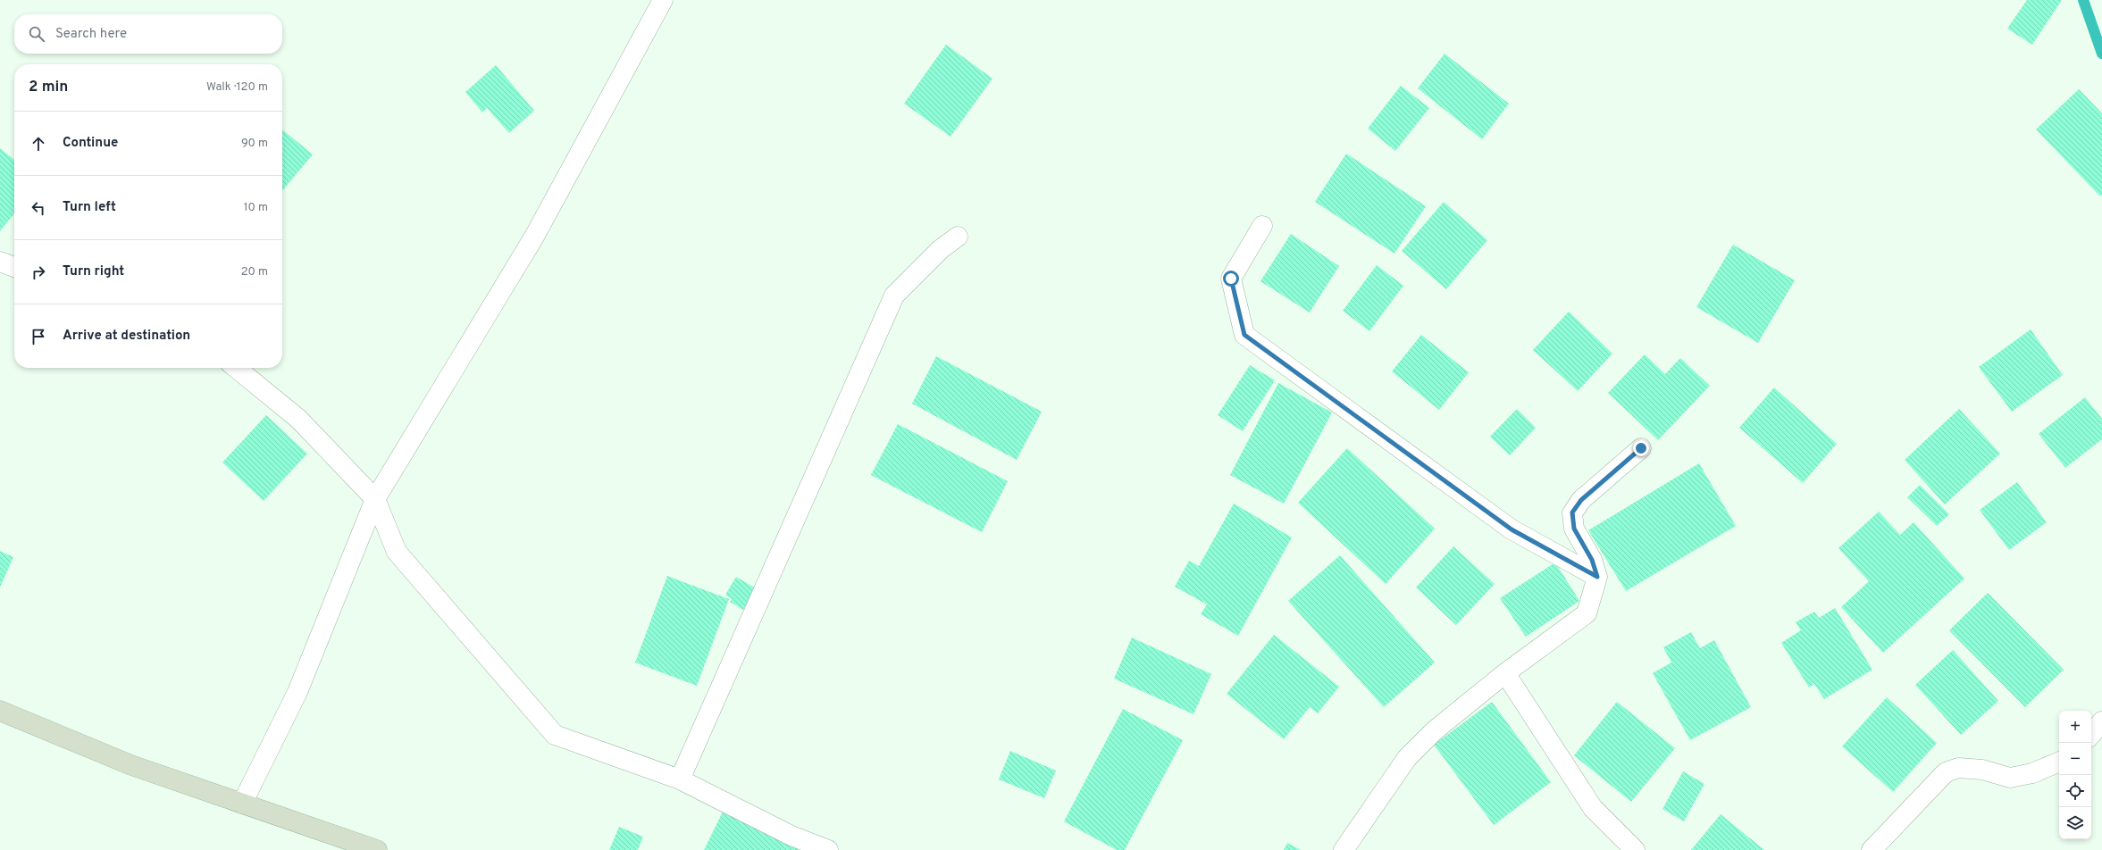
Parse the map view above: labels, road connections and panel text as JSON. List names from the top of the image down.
{
  "page": {
    "search": "Search here",
    "heading": ["2 min", "Walk · 120 m"],
    "list": [
      ["Continue", "90 m"],
      ["Turn left", "10 m"],
      ["Turn right", "20 m"],
      "Arrive at destination"
    ],
    "map_buttons": ["+", "−"]
  }
}
